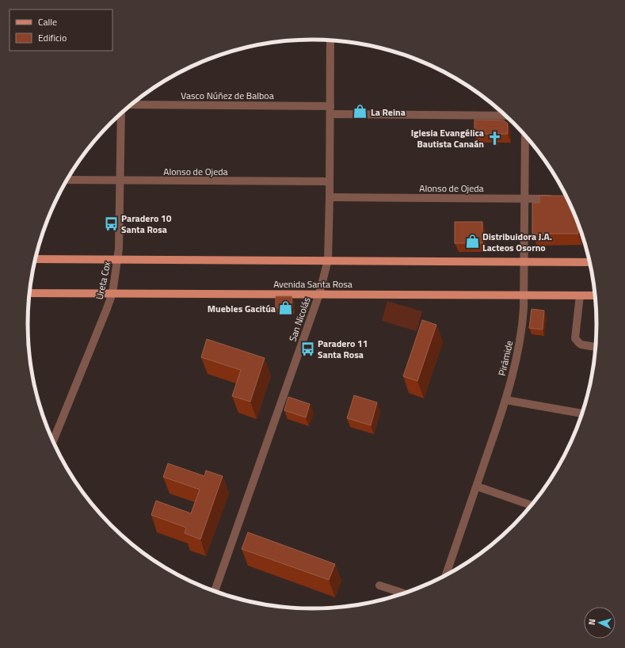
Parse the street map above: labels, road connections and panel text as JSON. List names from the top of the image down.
{
  "streets": {
    "main road": ["Avenida Santa Rosa"],
    "street": [
      "Vasco Núñez de Balboa",
      "Alonso de Ojeda",
      "Ureta Cox",
      "San Nicolás",
      "Pirámide"
    ]
  },
  "crossings": [
    ["Vasco Núñez de Balboa", "San Nicolás"],
    ["Alonso de Ojeda", "Ureta Cox"],
    ["Alonso de Ojeda", "San Nicolás"],
    ["Alonso de Ojeda", "Pirámide"],
    ["Ureta Cox", "Avenida Santa Rosa"],
    ["Avenida Santa Rosa", "San Nicolás"],
    ["Avenida Santa Rosa", "Pirámide"]
  ],
  "places": {
    "shop": ["La Reina", "Distribuidora J.A. Lacteos Osorno", "Muebles Gacitúa"],
    "church": ["Iglesia Evangélica Bautista Canaán"],
    "bus stop": ["Paradero 10 Santa Rosa", "Paradero 11 Santa Rosa"]
  },
  "legend": ["Calle", "Edificio"],
  "north": "left"
}
